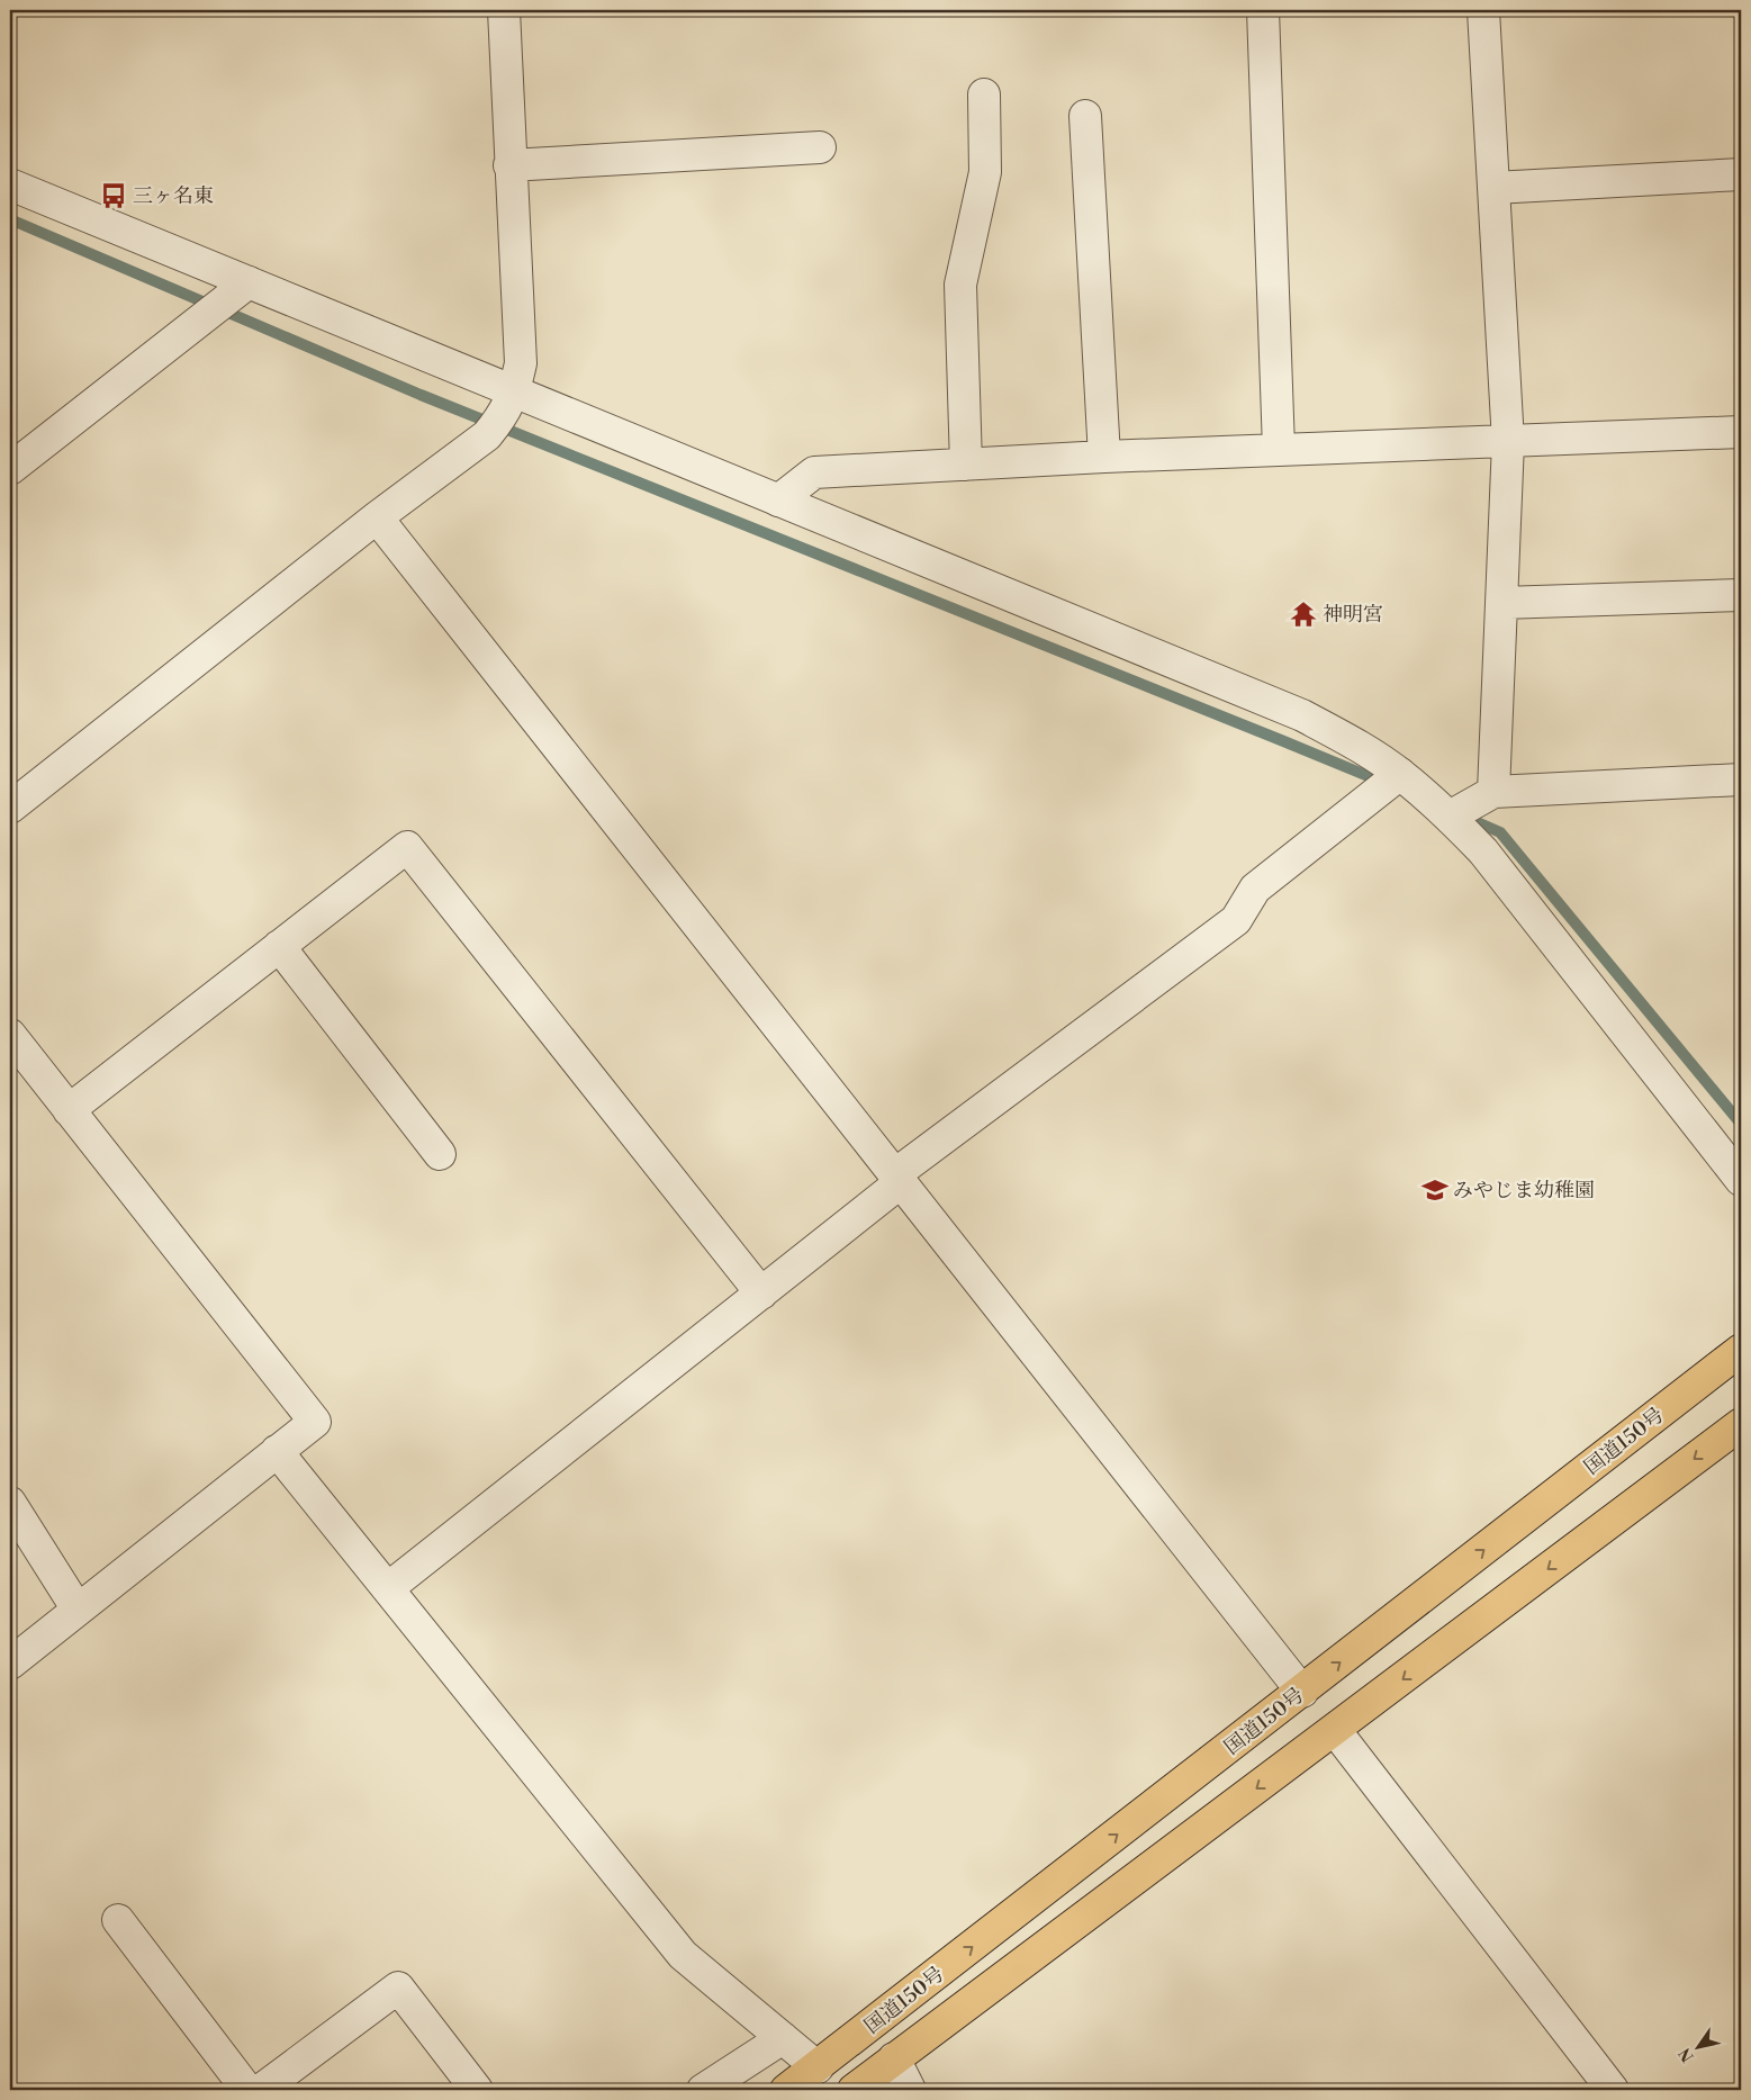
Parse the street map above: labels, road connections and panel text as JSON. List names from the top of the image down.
{
  "streets": {
    "highway": ["国道150号"]
  },
  "places": {
    "bus stop": ["三ヶ名東"],
    "temple": ["神明宮"],
    "school or university": ["みやじま幼稚園"]
  },
  "north": "bottom left"
}
